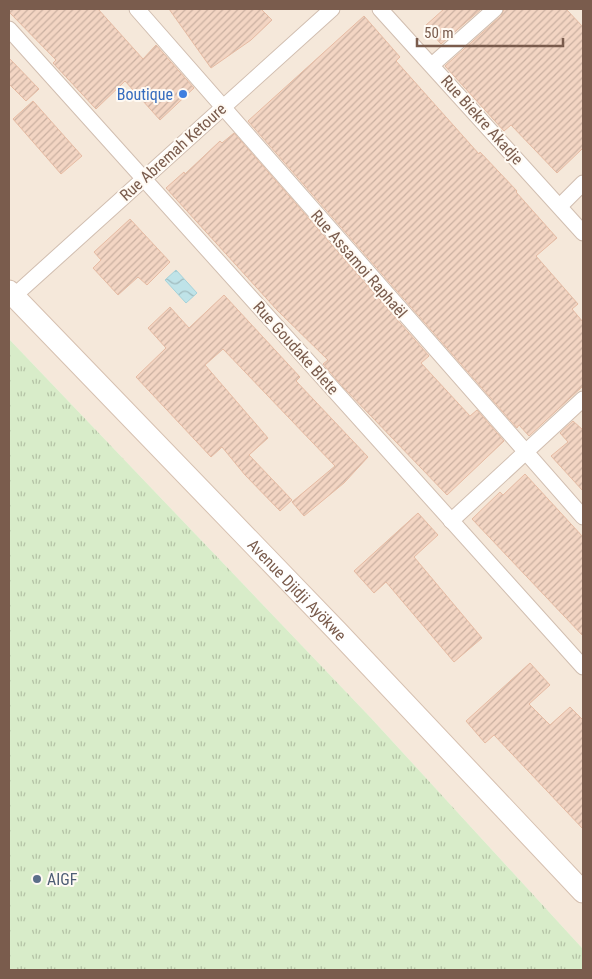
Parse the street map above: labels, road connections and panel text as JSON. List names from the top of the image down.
{
  "streets": {
    "street": [
      "Rue Biekre Akadje",
      "Rue Abremah Ketoure",
      "Rue Assamoi Raphaël",
      "Rue Goudake Blete",
      "Avenue Djidji Ayökwe"
    ]
  },
  "crossings": [
    ["Rue Abremah Ketoure", "Rue Assamoi Raphaël"],
    ["Rue Abremah Ketoure", "Rue Goudake Blete"],
    ["Rue Abremah Ketoure", "Avenue Djidji Ayökwe"]
  ],
  "places": ["Boutique", "AIGF"],
  "scale_bar": "50 m"
}
